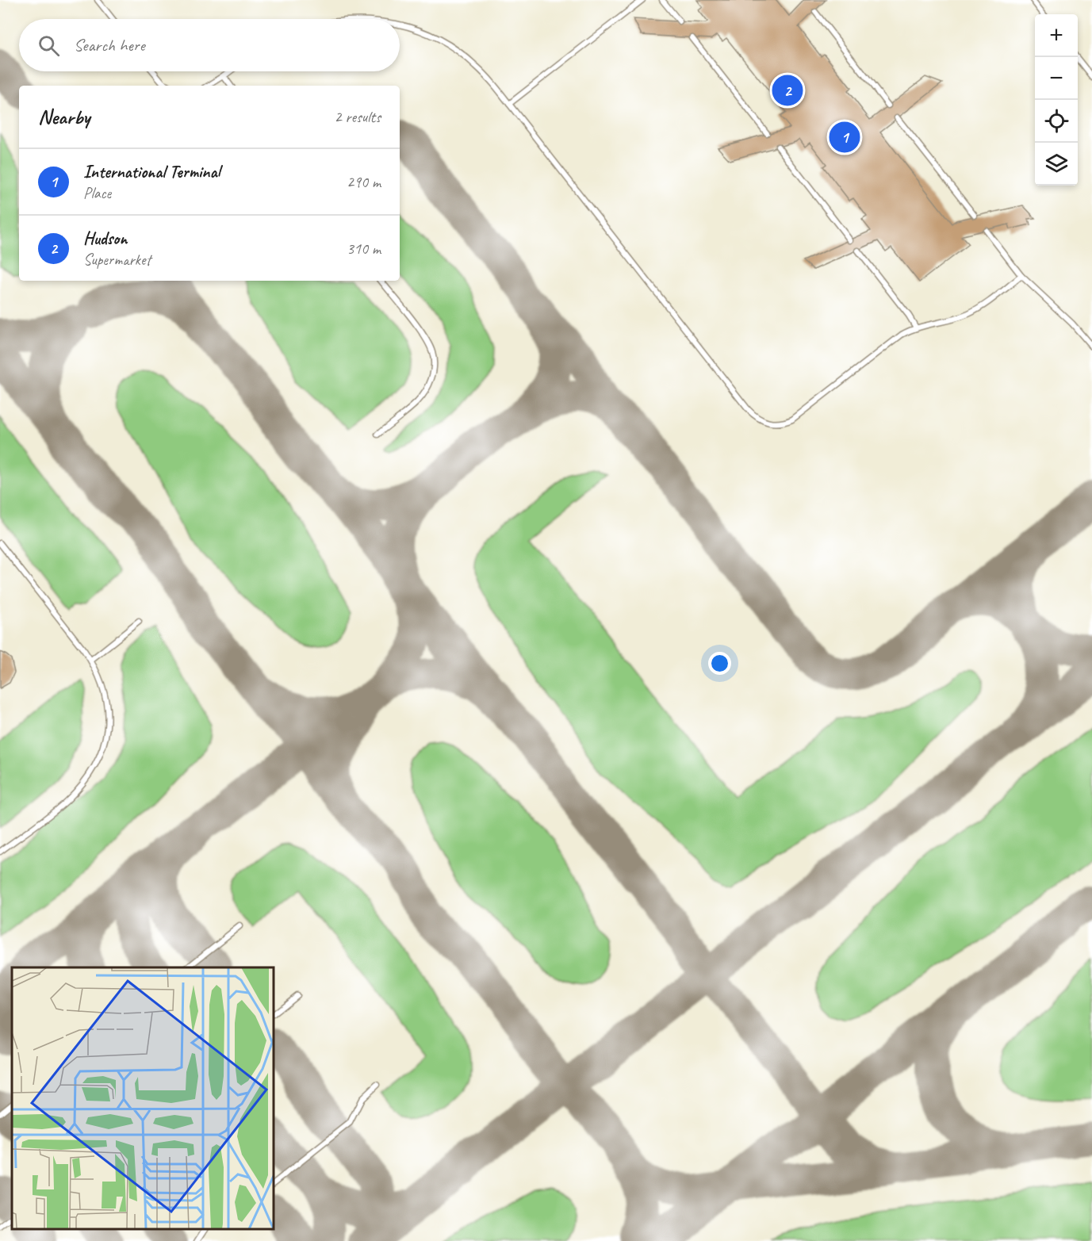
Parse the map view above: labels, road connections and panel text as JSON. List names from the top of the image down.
{
  "page": {
    "map_buttons": ["+", "−"],
    "search": "Search here",
    "pins": ["2", "1"],
    "heading": ["Nearby", "2 results"],
    "list": [
      {
        "mark": "1",
        "name": "International Terminal",
        "note": "Place",
        "value": "290 m"
      },
      {
        "mark": "2",
        "name": "Hudson",
        "note": "Supermarket",
        "value": "310 m"
      }
    ]
  }
}
